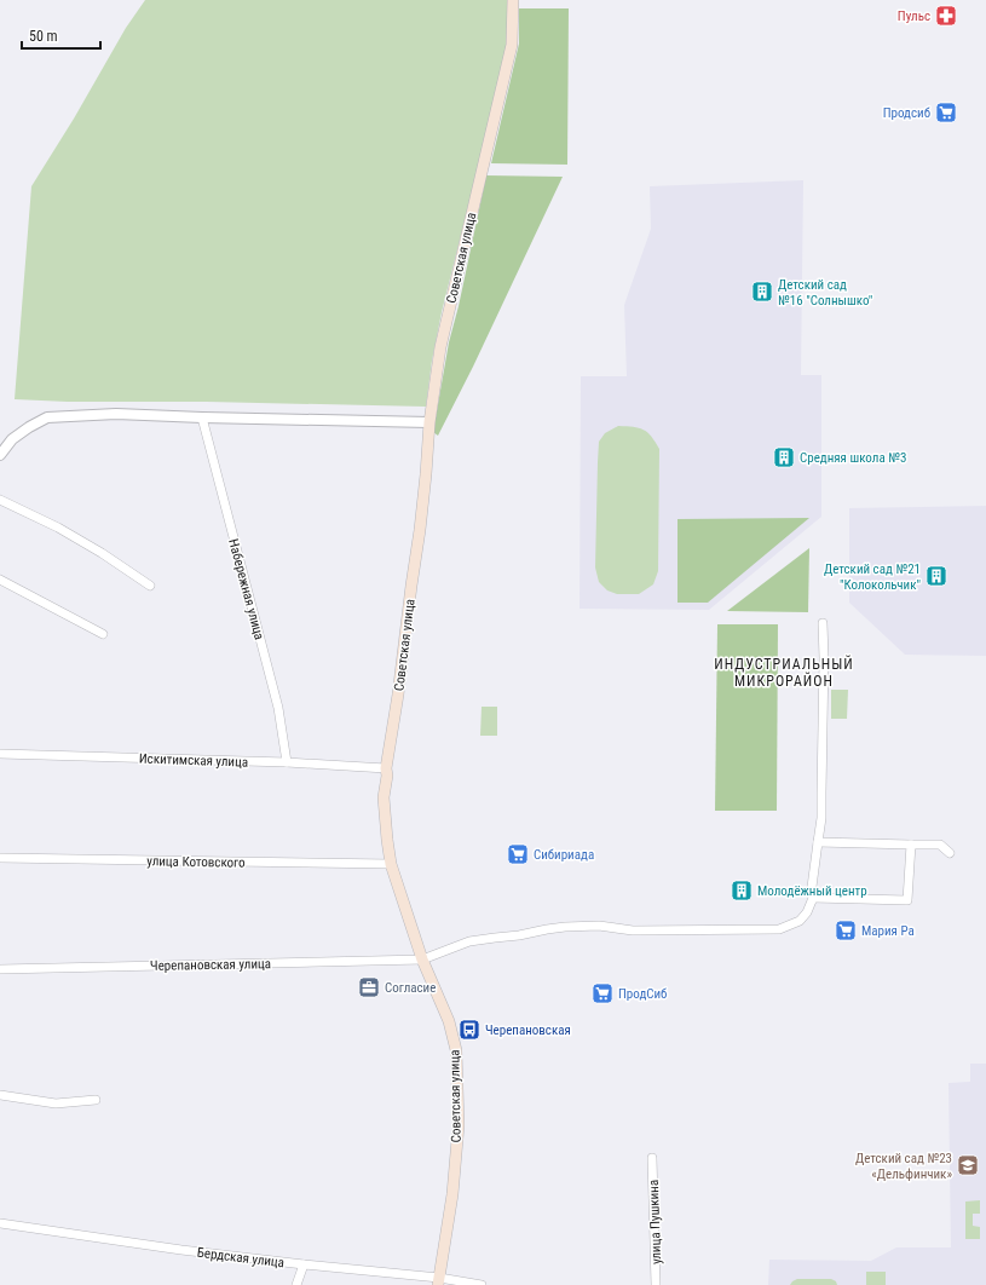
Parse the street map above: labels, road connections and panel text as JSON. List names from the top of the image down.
{
  "streets": {
    "main road": ["Советская улица"],
    "street": [
      "Набережная улица",
      "Искитимская улица",
      "улица Котовского",
      "Черепановская улица",
      "улица Пушкина",
      "Бердская улица"
    ]
  },
  "crossings": [
    ["Советская улица", "Искитимская улица"],
    ["Советская улица", "улица Котовского"],
    ["Советская улица", "Черепановская улица"],
    ["Советская улица", "Бердская улица"],
    ["Набережная улица", "Искитимская улица"]
  ],
  "districts": ["ИНДУСТРИАЛЬНЫЙ МИКРОРАЙОН"],
  "places": {
    "pharmacy": ["Пульс"],
    "supermarket": [
      "Продсиб",
      "Сибириада",
      "Мария Ра",
      "ПродСиб"
    ],
    "building": [
      "Детский сад №16 \"Солнышко\"",
      "Средняя школа №3",
      "Детский сад №21 \"Колокольчик\"",
      "Молодёжный центр"
    ],
    "office": ["Согласие"],
    "bus stop": ["Черепановская"],
    "school or university": ["Детский сад №23 «Дельфинчик»"]
  },
  "scale_bar": "50 m"
}
